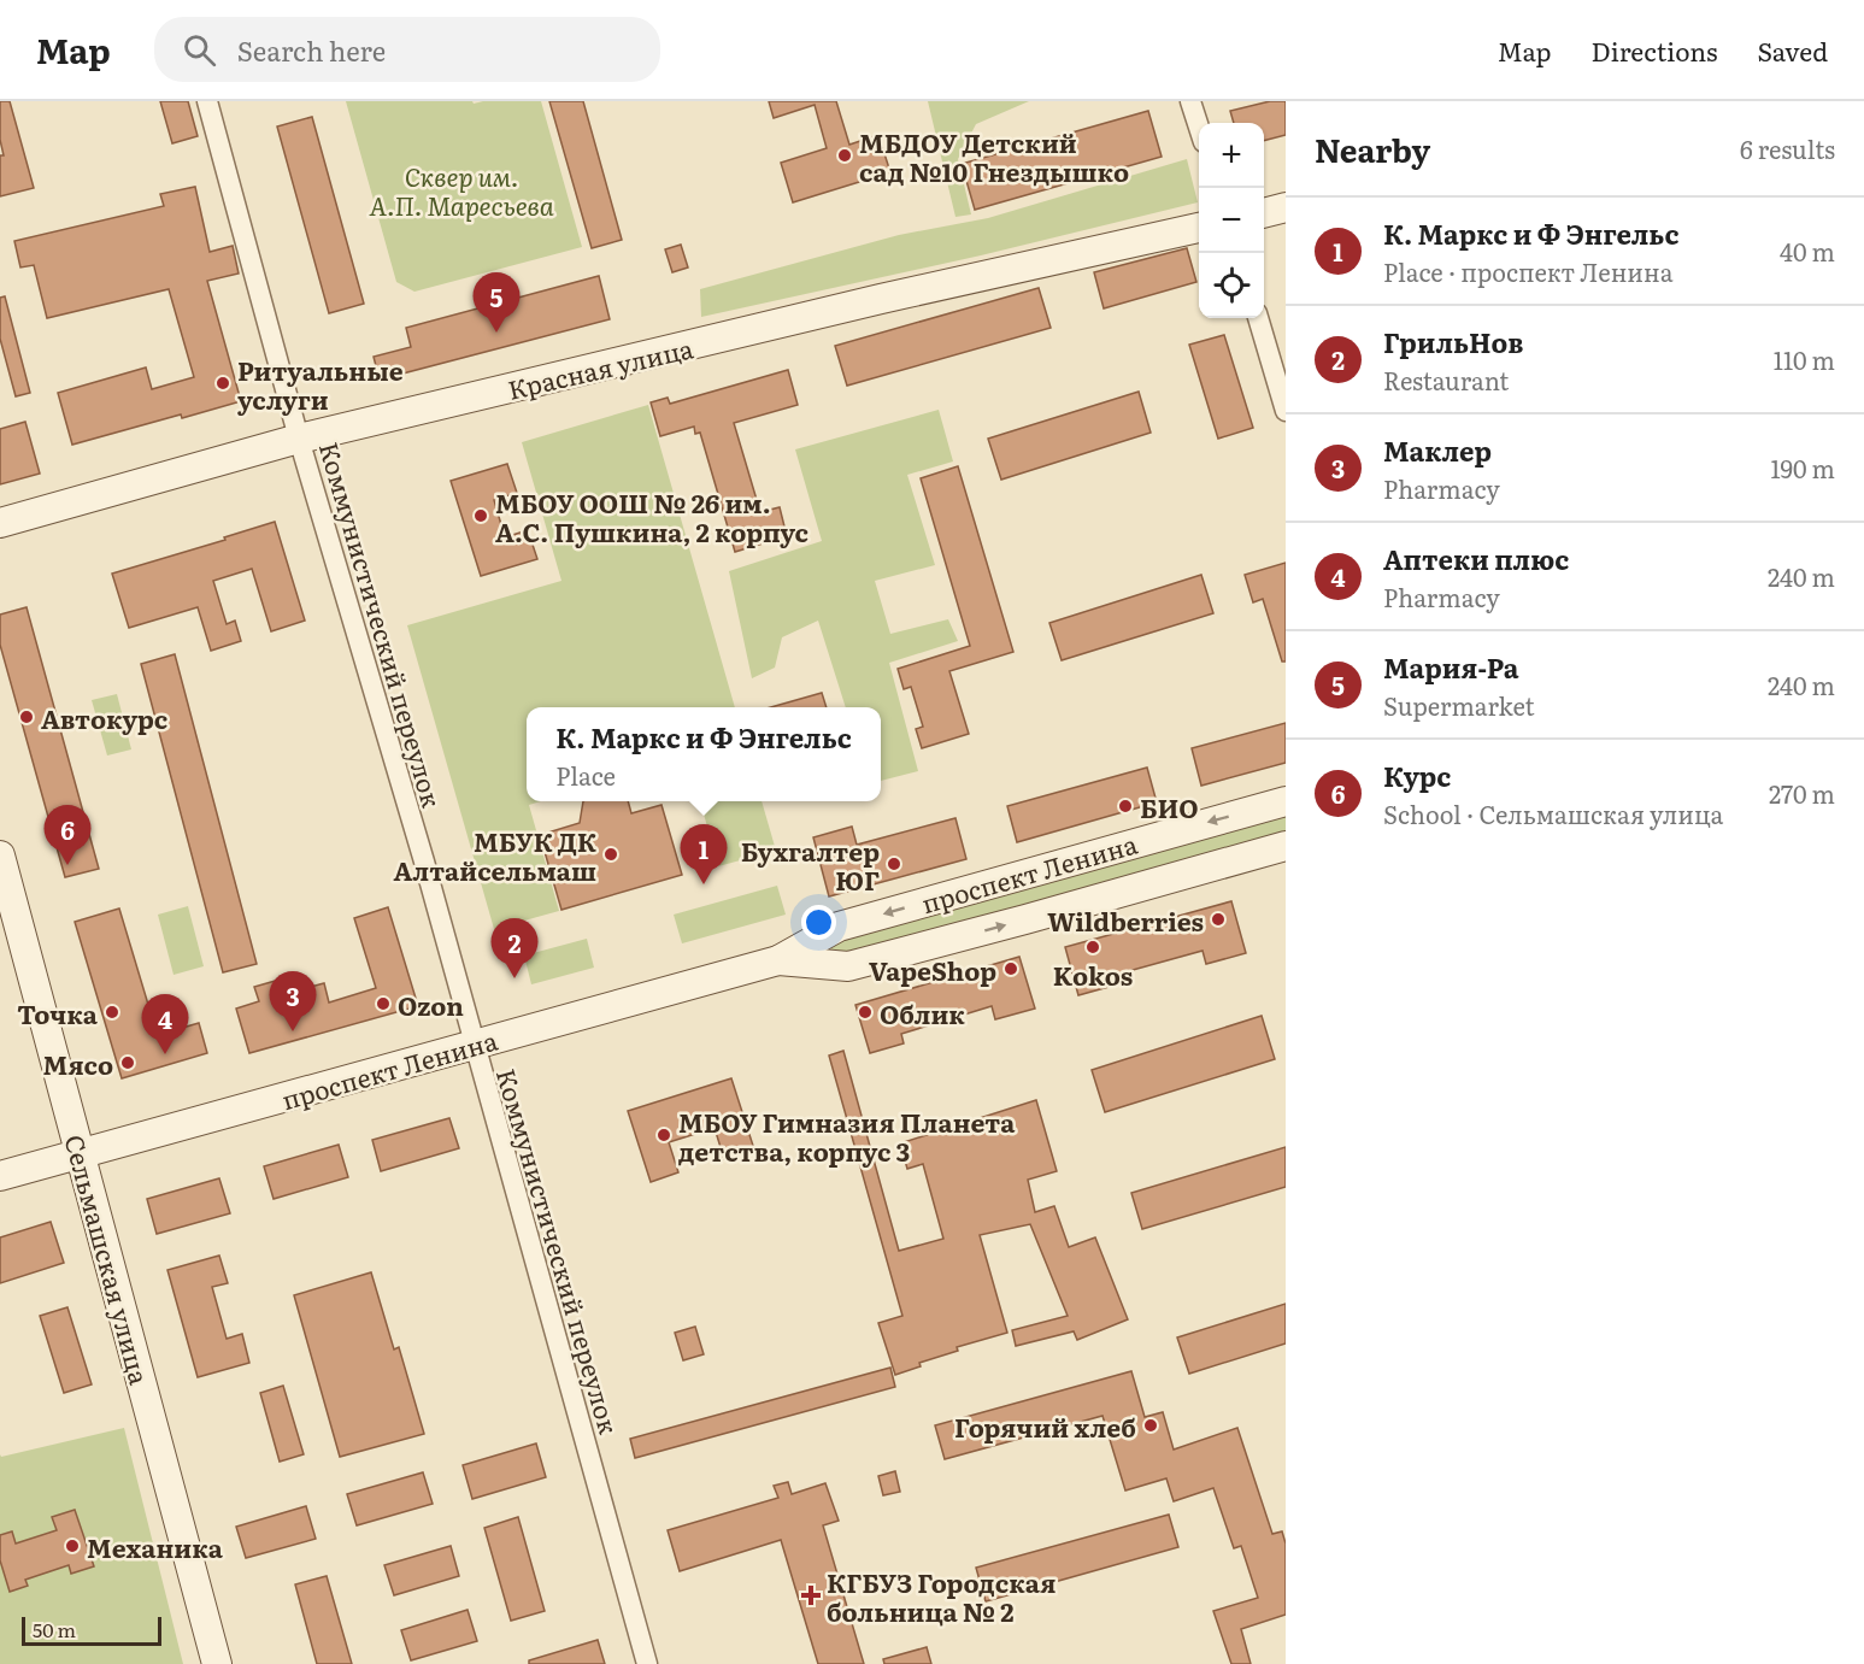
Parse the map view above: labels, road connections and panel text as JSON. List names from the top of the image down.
{
  "streets": {
    "main road": ["Красная улица", "проспект Ленина", "Сельмашская улица"],
    "street": ["Коммунистический переулок"]
  },
  "crossings": [
    ["Красная улица", "Коммунистический переулок"],
    ["Коммунистический переулок", "проспект Ленина"],
    ["проспект Ленина", "Сельмашская улица"]
  ],
  "parks": ["Сквер им. А.П. Маресьева"],
  "places": {
    "other": [
      "МБДОУ Детский сад №10 Гнездышко",
      "Ритуальные услуги",
      "МБОУ ООШ № 26 им. А.С. Пушкина, 2 корпус",
      "Автокурс",
      "БИО",
      "МБУК ДК Алтайсельмаш",
      "Бухгалтер ЮГ",
      "Wildberries",
      "Kokos",
      "VapeShop",
      "Ozon",
      "Точка",
      "Облик",
      "Мясо",
      "МБОУ Гимназия Планета детства, корпус 3",
      "Горячий хлеб",
      "Механика"
    ],
    "health": ["КГБУЗ Городская больница № 2"]
  },
  "scale_bar": "50 m",
  "page": {
    "header": "Map",
    "search": "Search here",
    "nav": ["Map", "Directions", "Saved"],
    "heading": ["Nearby", "6 results"],
    "map_buttons": ["+", "−"],
    "list": [
      {
        "mark": "1",
        "name": "К. Маркс и Ф Энгельс",
        "note": "Place · проспект Ленина",
        "value": "40 m"
      },
      {
        "mark": "2",
        "name": "ГрильНов",
        "note": "Restaurant",
        "value": "110 m"
      },
      {
        "mark": "3",
        "name": "Маклер",
        "note": "Pharmacy",
        "value": "190 m"
      },
      {
        "mark": "4",
        "name": "Аптеки плюс",
        "note": "Pharmacy",
        "value": "240 m"
      },
      {
        "mark": "5",
        "name": "Мария-Ра",
        "note": "Supermarket",
        "value": "240 m"
      },
      {
        "mark": "6",
        "name": "Курс",
        "note": "School · Сельмашская улица",
        "value": "270 m"
      }
    ],
    "pins": [
      "5",
      "6",
      "1",
      "2",
      "3",
      "4"
    ],
    "popup": ["К. Маркс и Ф Энгельс", "Place"],
    "scale": "50 m"
  }
}
